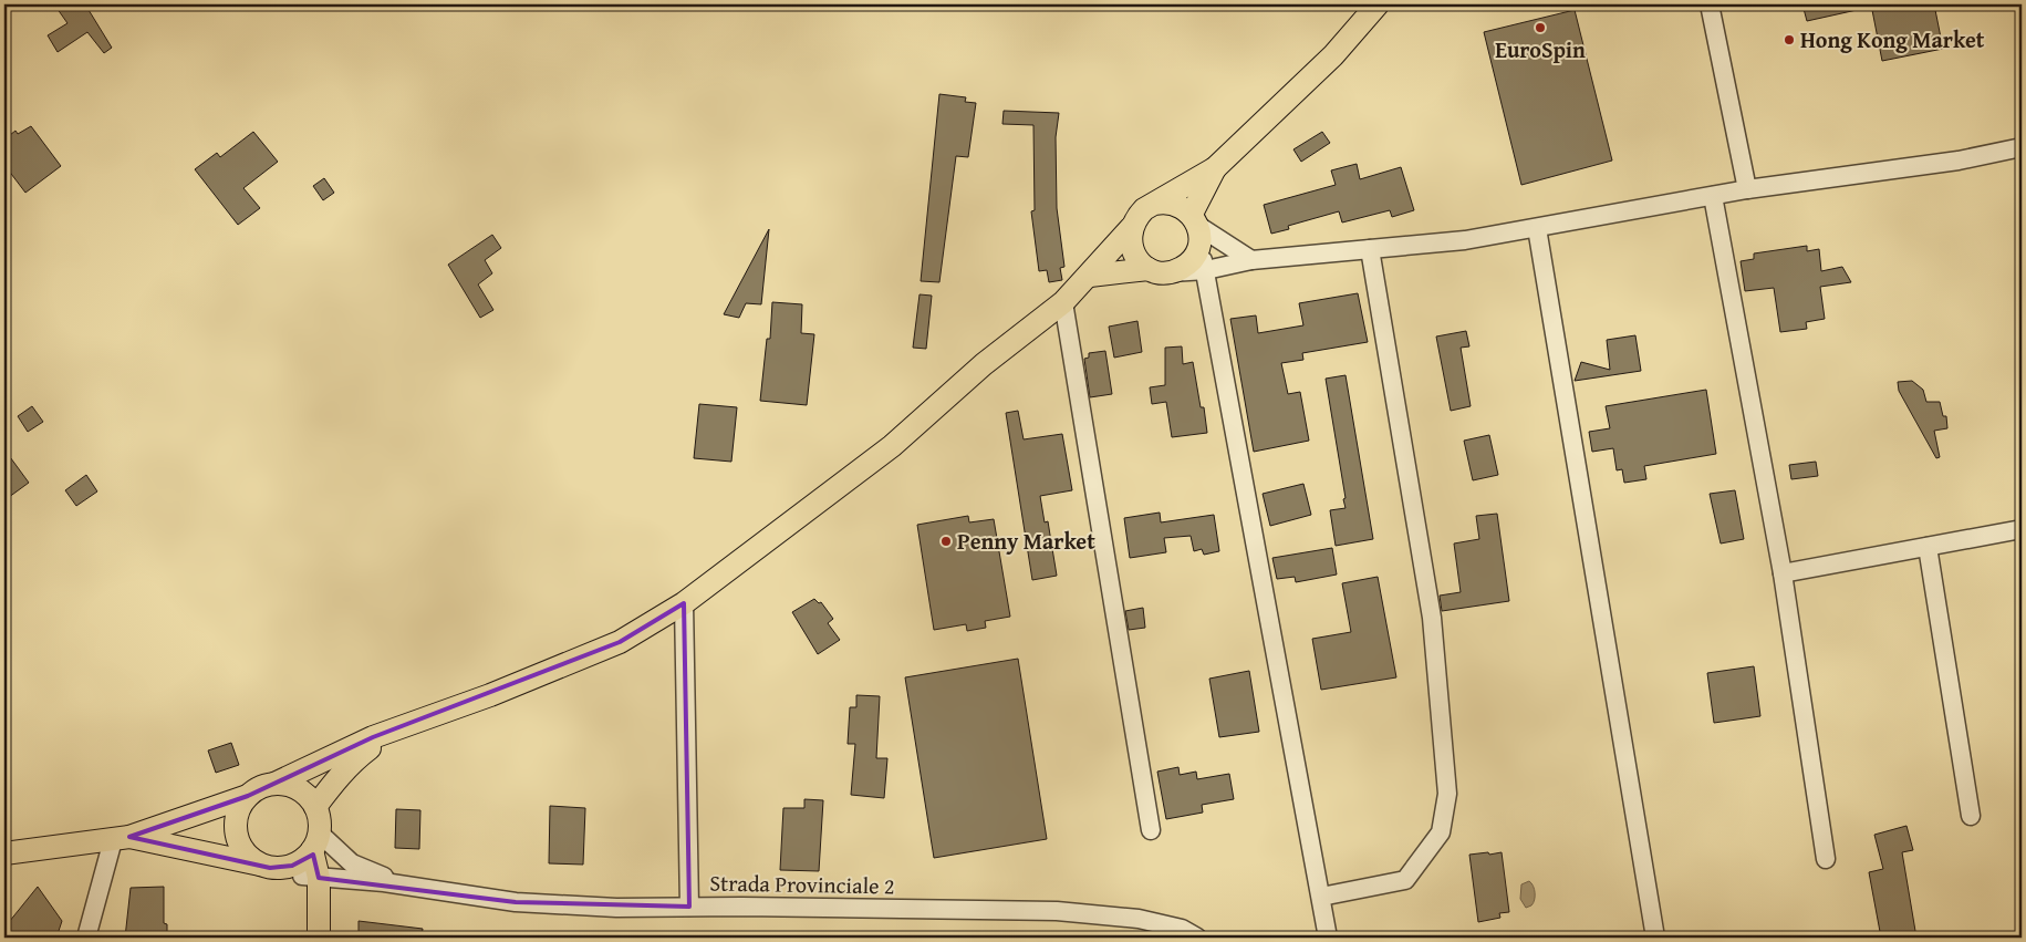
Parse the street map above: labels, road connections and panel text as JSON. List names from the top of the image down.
{
  "streets": {
    "street": ["Strada Provinciale 2"]
  },
  "places": ["EuroSpin", "Hong Kong Market", "Penny Market"]
}
